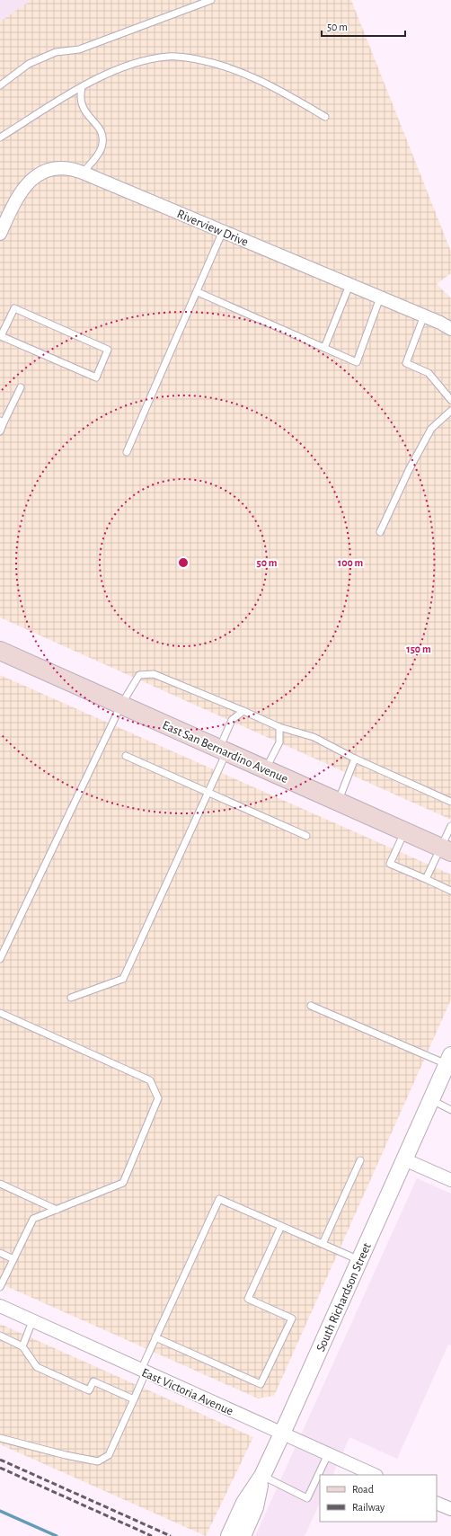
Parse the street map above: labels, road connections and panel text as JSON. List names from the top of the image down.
{
  "streets": {
    "main road": ["East San Bernardino Avenue"],
    "street": ["Riverview Drive", "South Richardson Street", "East Victoria Avenue"]
  },
  "crossings": [
    ["South Richardson Street", "East Victoria Avenue"]
  ],
  "legend": ["Road", "Railway"],
  "scale_bar": "50 m",
  "rings": ["50 m", "100 m", "150 m"]
}
